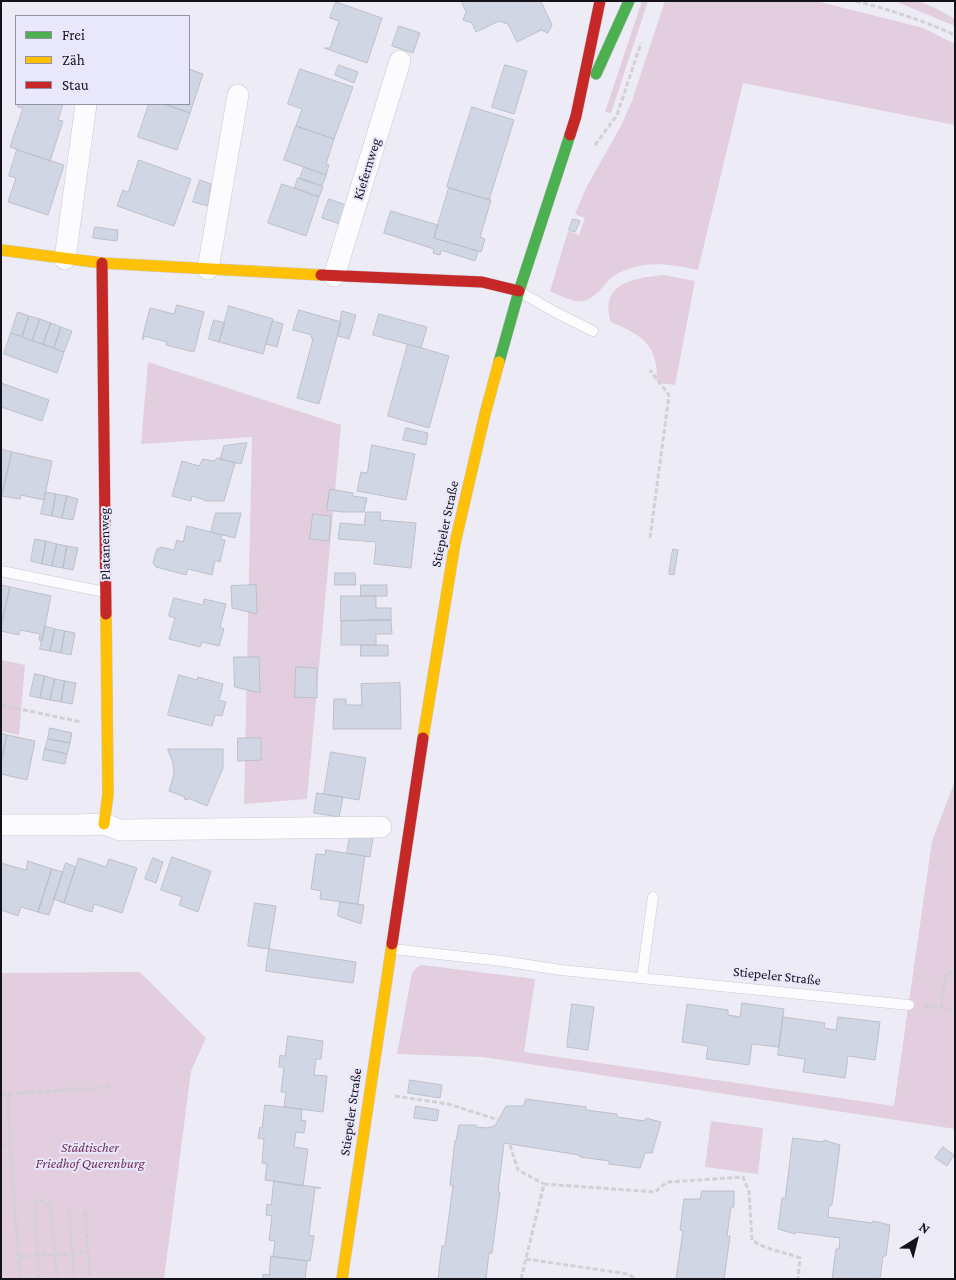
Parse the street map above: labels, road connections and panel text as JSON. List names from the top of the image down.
{
  "streets": {
    "street": ["Kiefernweg", "Stiepeler Straße", "Platanenweg"]
  },
  "parks": ["Städtischer Friedhof Querenburg"],
  "legend": ["Frei", "Zäh", "Stau"],
  "north": "top right"
}
